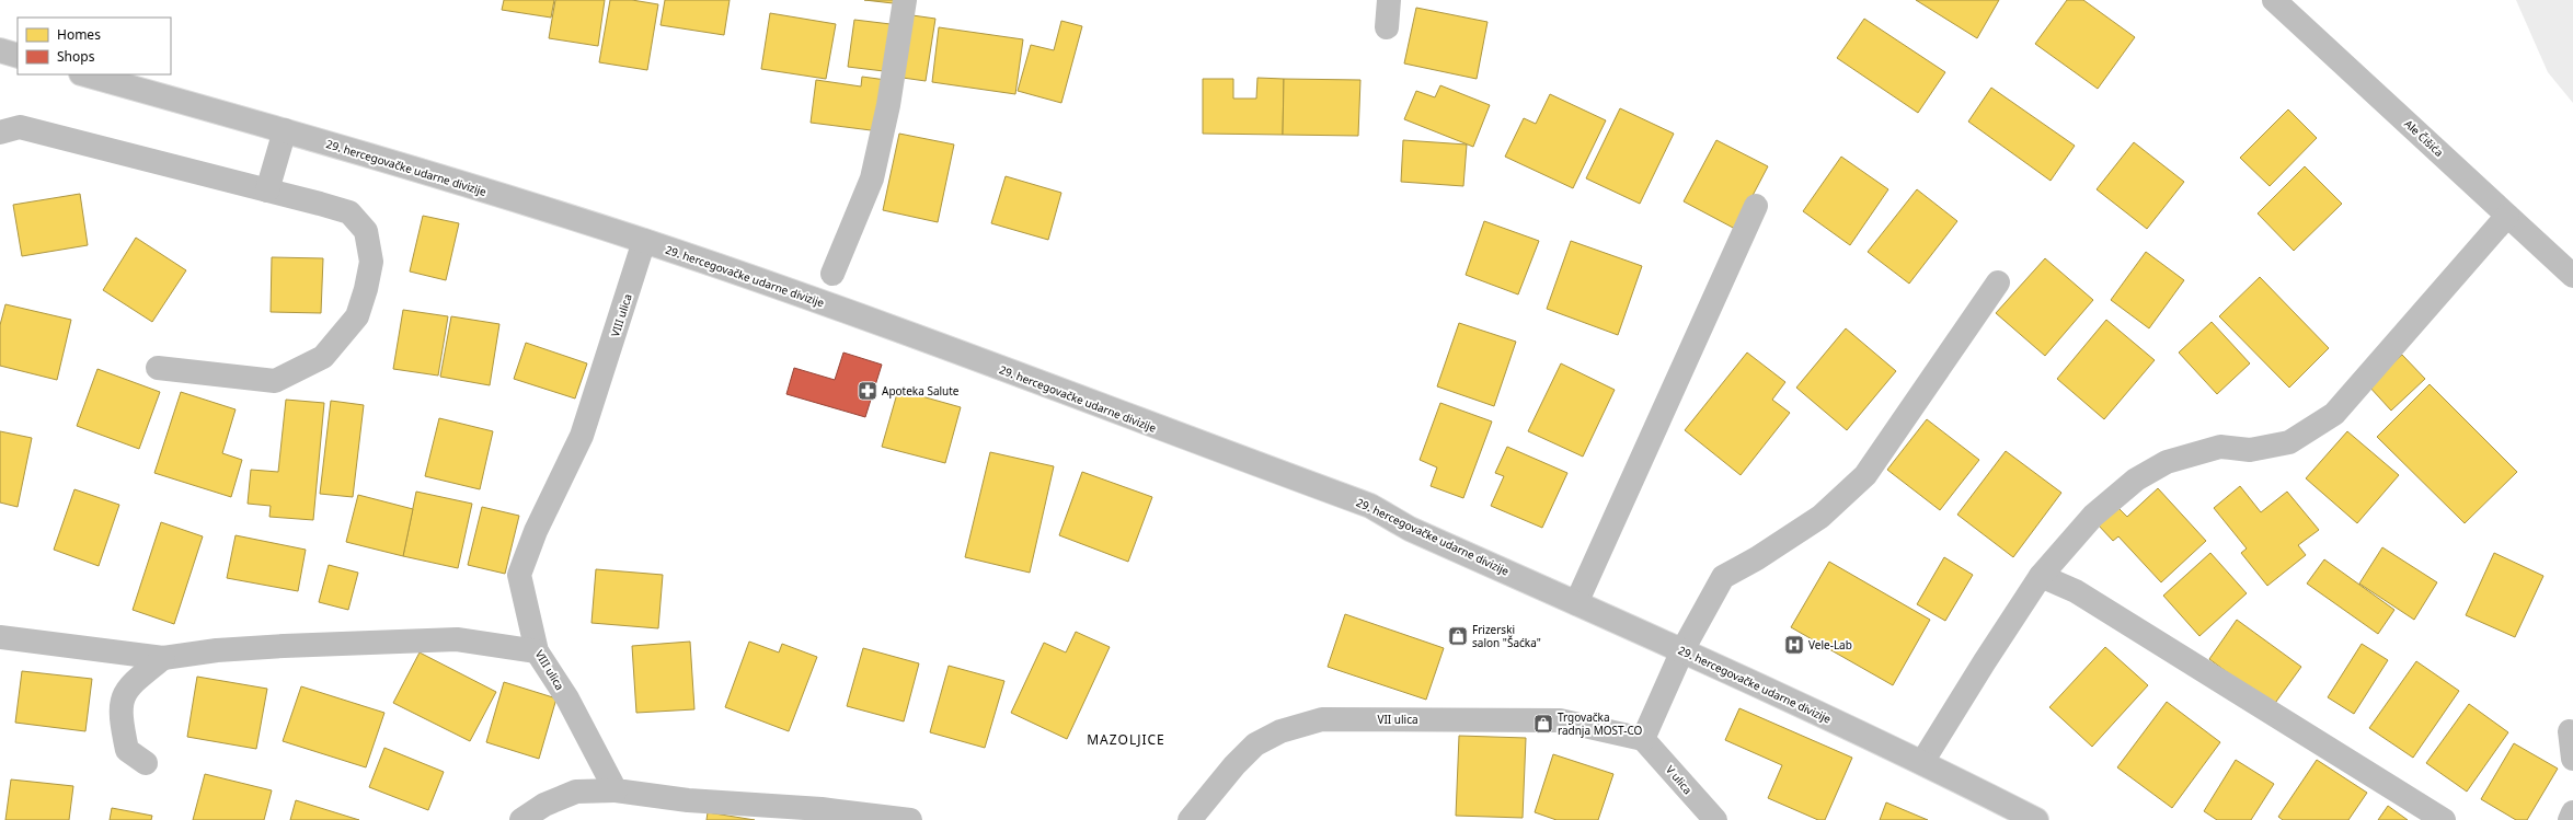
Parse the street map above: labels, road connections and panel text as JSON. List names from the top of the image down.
{
  "streets": {
    "street": [
      "Ale Čišića",
      "29. hercegovačke udarne divizije",
      "VIII ulica",
      "VII ulica",
      "V ulica"
    ]
  },
  "crossings": [
    ["29. hercegovačke udarne divizije", "VIII ulica"],
    ["VII ulica", "V ulica"]
  ],
  "districts": ["MAZOLJICE"],
  "places": {
    "pharmacy": ["Apoteka Salute"],
    "shop": ["Frizerski salon \"Šaćka\"", "Trgovačka radnja MOST-CO"],
    "hospital": ["Vele-Lab"]
  },
  "legend": ["Homes", "Shops"]
}
